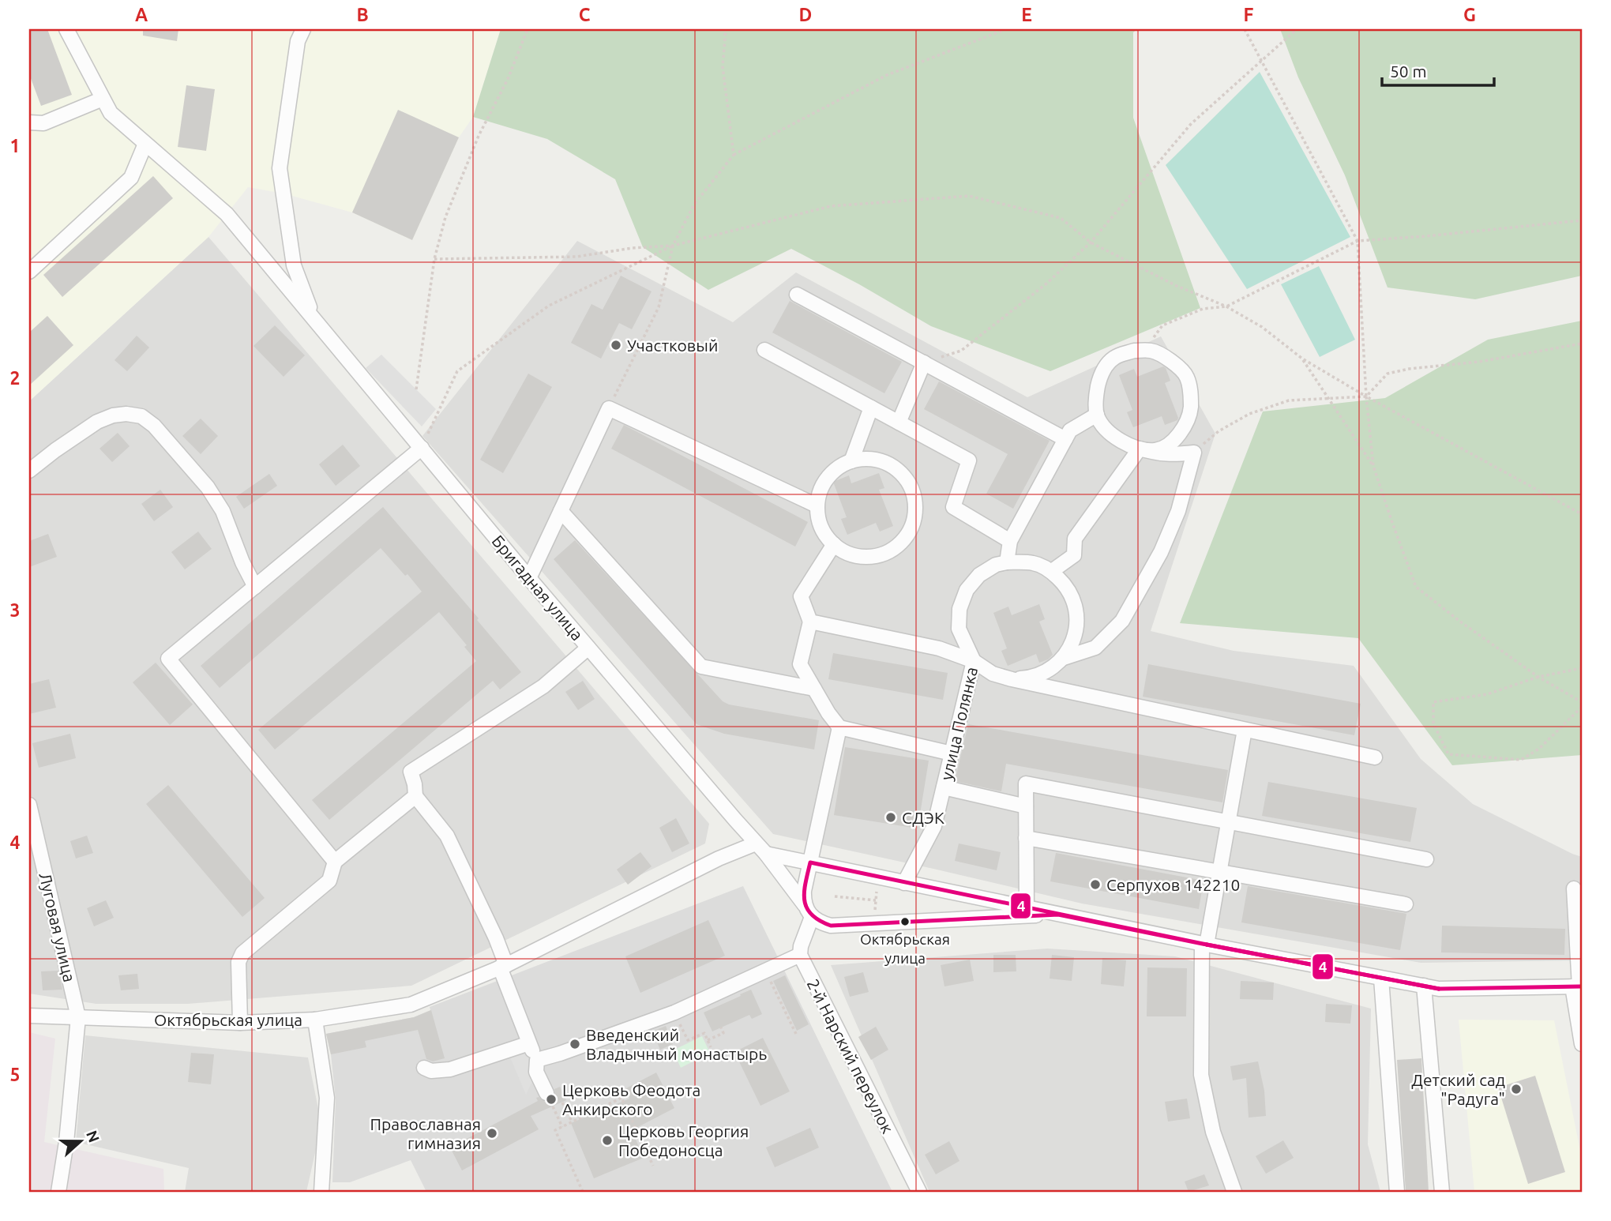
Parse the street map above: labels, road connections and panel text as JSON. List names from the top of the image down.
{
  "streets": {
    "street": [
      "Бригадная улица",
      "улица Полянка",
      "Луговая улица",
      "Октябрьская улица",
      "2-й Нарский переулок"
    ]
  },
  "crossings": [
    ["Бригадная улица", "Октябрьская улица"],
    ["Луговая улица", "Октябрьская улица"]
  ],
  "places": [
    "Участковый",
    "СДЭК",
    "Серпухов 142210",
    "Октябрьская улица",
    "Введенский Владычный монастырь",
    "Детский сад \"Радуга\"",
    "Церковь Феодота Анкирского",
    "Православная гимназия",
    "Церковь Георгия Победоносца"
  ],
  "lines": ["transit line 4"],
  "scale_bar": "50 m",
  "north": "right",
  "grid": {
    "columns": [
      "A",
      "B",
      "C",
      "D",
      "E",
      "F",
      "G"
    ],
    "rows": [
      "1",
      "2",
      "3",
      "4",
      "5"
    ]
  }
}
